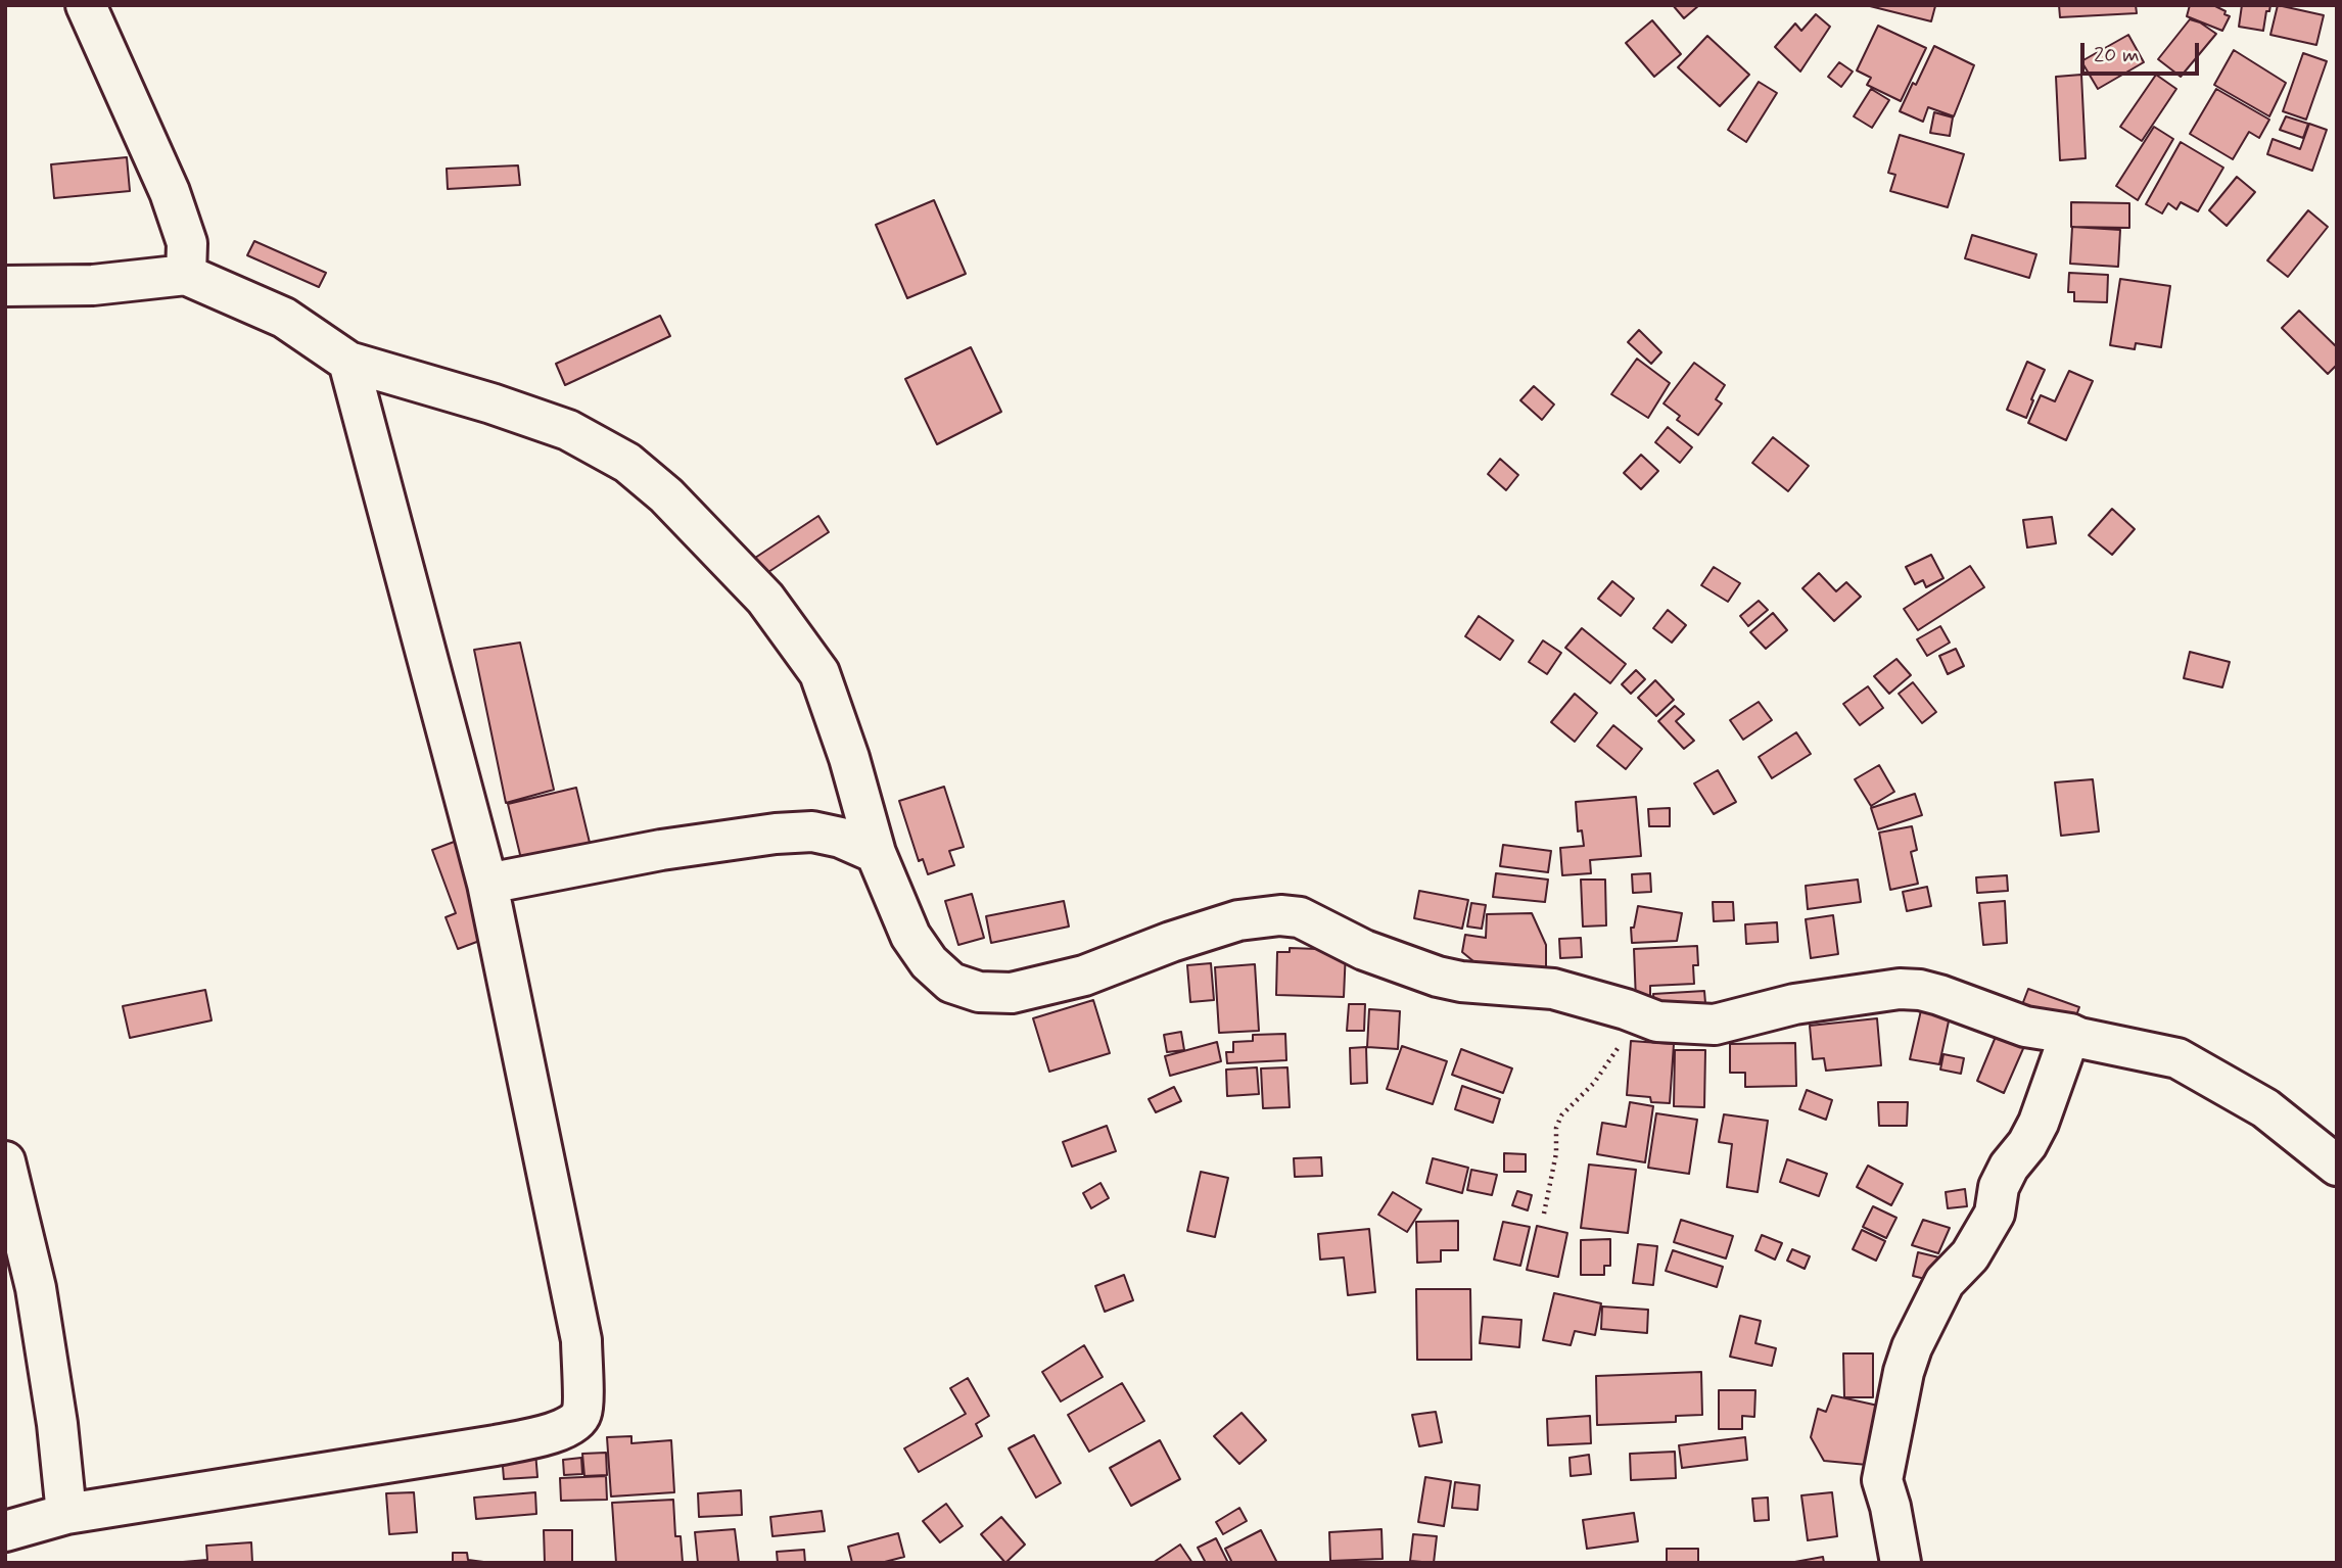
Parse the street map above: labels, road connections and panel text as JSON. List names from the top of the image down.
{
  "scale_bar": "20 m"
}
